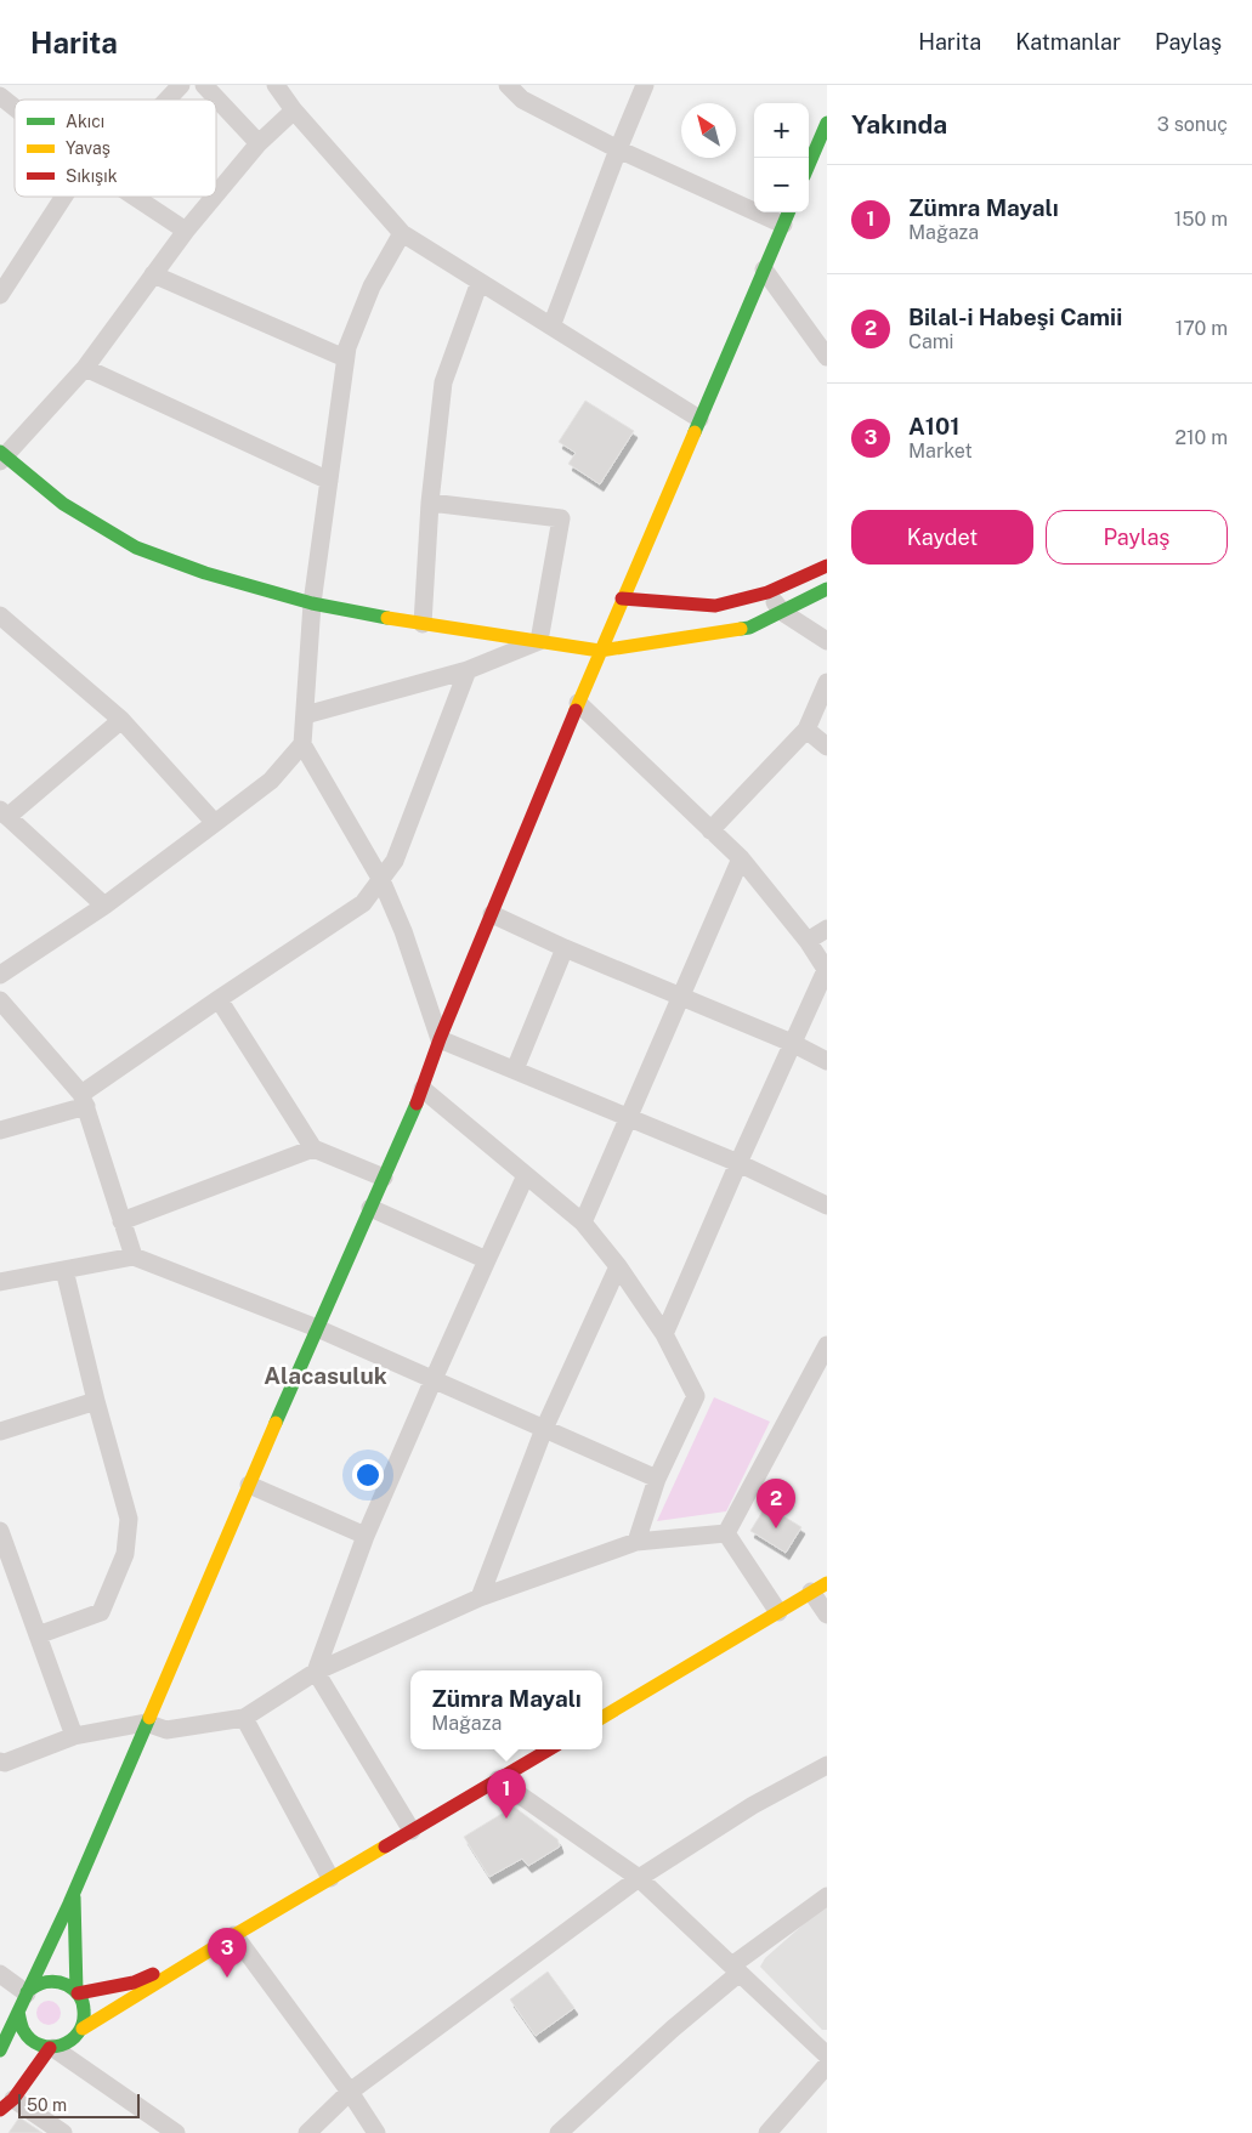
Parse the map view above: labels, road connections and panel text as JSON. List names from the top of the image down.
{
  "districts": ["Alacasuluk"],
  "legend": ["Akıcı", "Yavaş", "Sıkışık"],
  "scale_bar": "50 m",
  "north": "top left",
  "page": {
    "header": "Harita",
    "nav": ["Harita", "Katmanlar", "Paylaş"],
    "heading": ["Yakında", "3 sonuç"],
    "map_buttons": ["+", "−"],
    "list": [
      {
        "mark": "1",
        "name": "Zümra Mayalı",
        "note": "Mağaza",
        "value": "150 m"
      },
      {
        "mark": "2",
        "name": "Bilal-i Habeşi Camii",
        "note": "Cami",
        "value": "170 m"
      },
      {
        "mark": "3",
        "name": "A101",
        "note": "Market",
        "value": "210 m"
      }
    ],
    "buttons": ["Kaydet", "Paylaş"],
    "pins": ["2", "1", "3"],
    "popup": ["Zümra Mayalı", "Mağaza"],
    "scale": "50 m"
  }
}
